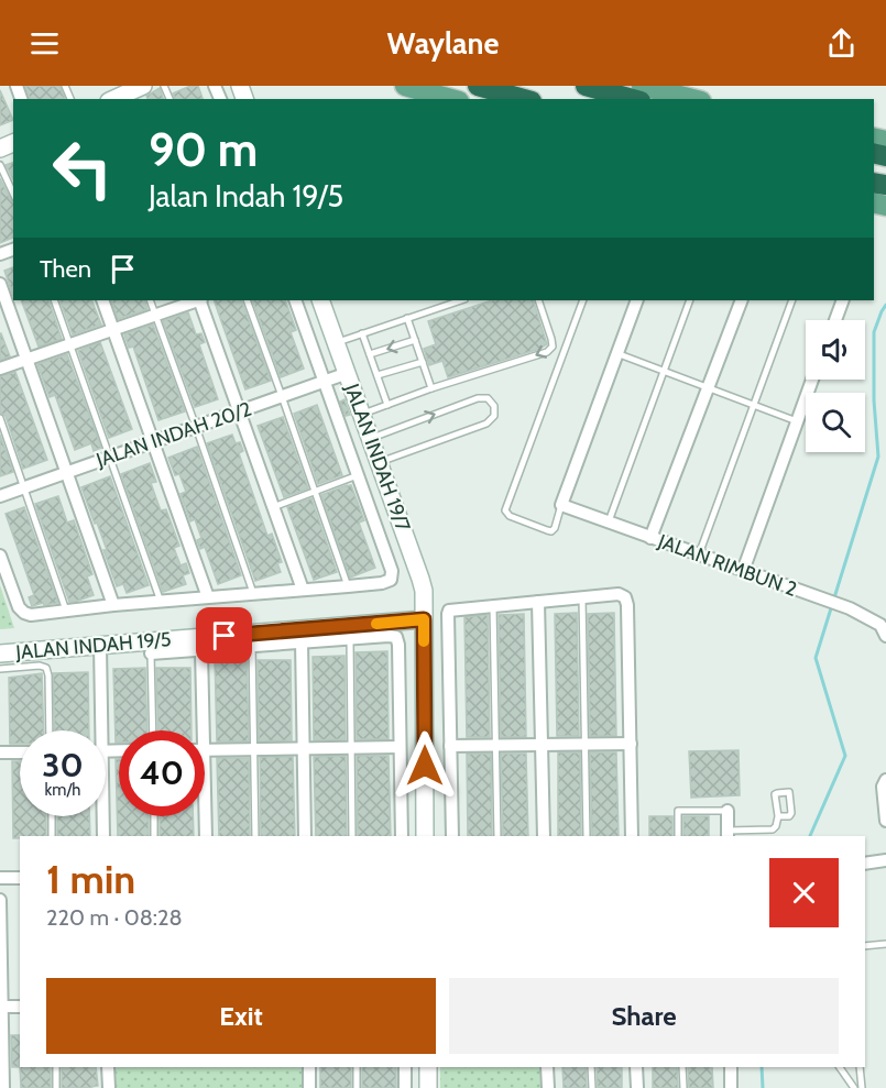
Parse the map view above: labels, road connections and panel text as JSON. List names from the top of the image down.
{
  "streets": {
    "street": [
      "JALAN INDAH 20/2",
      "JALAN INDAH 19/7",
      "JALAN RIMBUN 2",
      "JALAN INDAH 19/5"
    ]
  },
  "crossings": [
    ["JALAN INDAH 20/2", "JALAN INDAH 19/7"],
    ["JALAN INDAH 19/7", "JALAN INDAH 19/5"]
  ],
  "page": {
    "header": "Waylane",
    "turn": ["90 m", "Jalan Indah 19/5"],
    "then": "Then",
    "speed": "30 km/h",
    "limit": "40",
    "heading": ["1 min", "220 m · 08:28"],
    "buttons": ["Exit", "Share"]
  }
}
